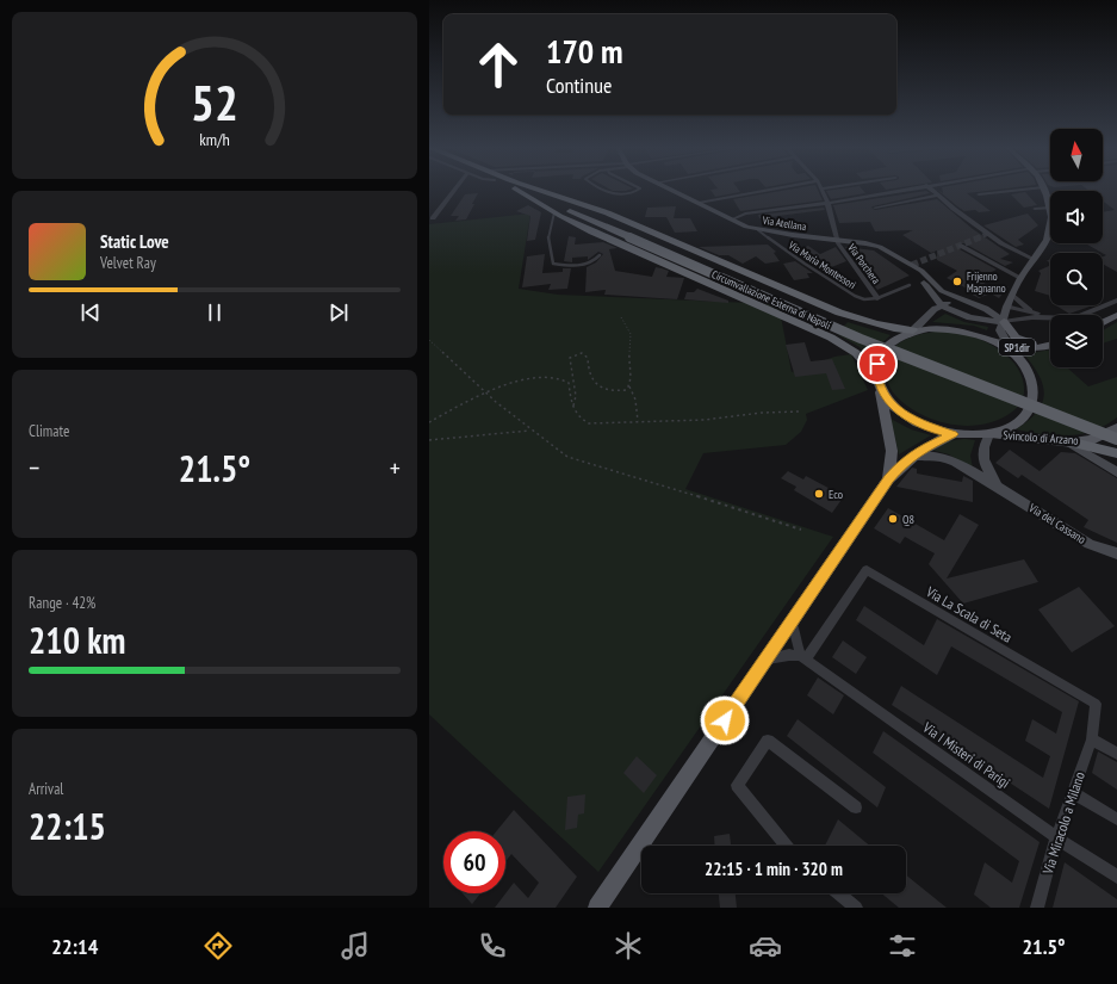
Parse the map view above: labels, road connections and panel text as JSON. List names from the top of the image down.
{
  "streets": {
    "highway": ["Circumvallazione Esterna di Napoli"],
    "main road": [
      "Via Atellana",
      "SP1dir",
      "Svincolo di Arzano",
      "Via del Cassano"
    ],
    "street": [
      "Via Porchera",
      "Via La Scala di Seta",
      "Via I Misteri di Parigi",
      "Via Miracolo a Milano"
    ],
    "lane": ["Via Maria Montessori"]
  },
  "crossings": [
    ["Via Atellana", "Via Porchera"],
    ["Via Atellana", "Via Maria Montessori"],
    ["Via Porchera", "Via Maria Montessori"],
    ["Circumvallazione Esterna di Napoli", "Svincolo di Arzano"],
    ["SP1dir", "Svincolo di Arzano"],
    ["SP1dir", "Via del Cassano"],
    ["Svincolo di Arzano", "Via del Cassano"],
    ["Via La Scala di Seta", "Via I Misteri di Parigi"],
    ["Via La Scala di Seta", "Via Miracolo a Milano"],
    ["Via I Misteri di Parigi", "Via Miracolo a Milano"]
  ],
  "places": ["Frijenno Magnanno", "Eco", "Q8"],
  "north": "top",
  "page": {
    "turn": ["170 m", "Continue"],
    "song": ["Static Love", "Velvet Ray"],
    "tile": [
      "Climate",
      ["Range · 42%", "210 km"],
      ["Arrival", "22:15"]
    ],
    "heat": ["−", "21.5°", "+"],
    "limit": "60",
    "trip": "22:15 · 1 min · 320 m",
    "tabs": ["22:14", "21.5°"],
    "gauge": ["52", "km/h"]
  }
}
